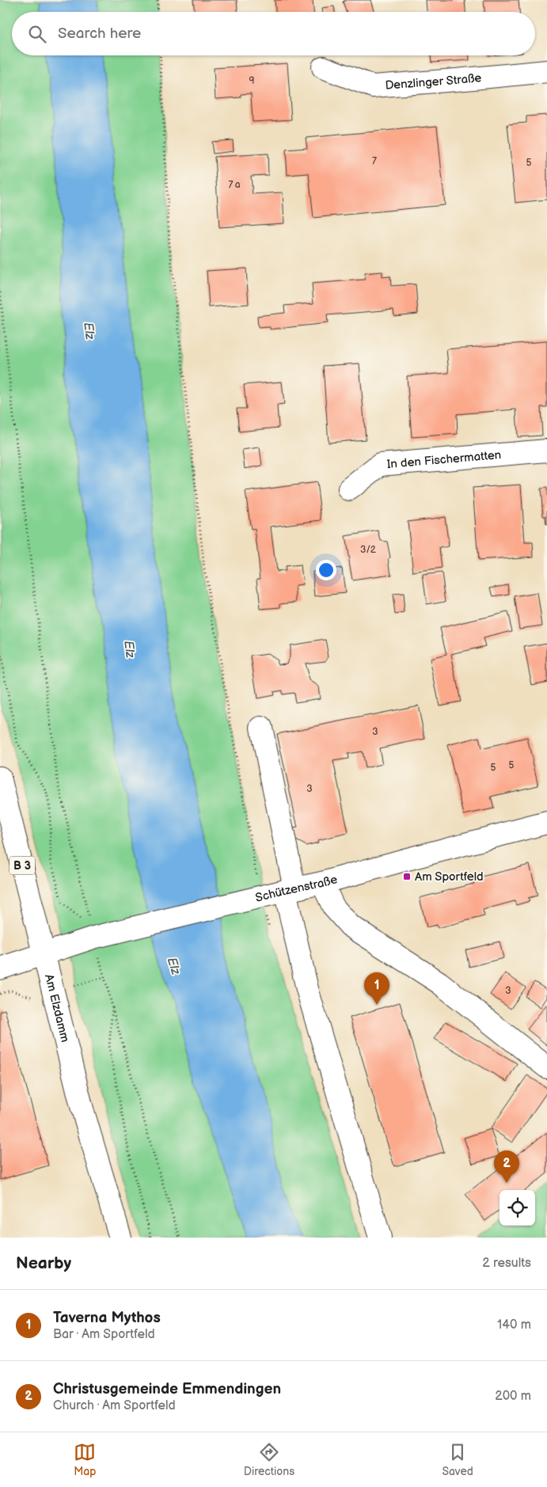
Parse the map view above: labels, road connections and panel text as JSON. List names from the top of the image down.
{
  "streets": {
    "street": [
      "Denzlinger Straße",
      "In den Fischermatten",
      "B 3",
      "Schützenstraße",
      "Am Elzdamm"
    ]
  },
  "crossings": [
    ["Schützenstraße", "Am Elzdamm"]
  ],
  "water": ["Elz"],
  "places": {
    "transit": ["Am Sportfeld"]
  },
  "house_numbers": [
    "9",
    "7",
    "5",
    "7 a",
    "3/2",
    "3",
    "5",
    "5",
    "3",
    "3"
  ],
  "page": {
    "search": "Search here",
    "pins": ["1", "2"],
    "heading": ["Nearby", "2 results"],
    "list": [
      {
        "mark": "1",
        "name": "Taverna Mythos",
        "note": "Bar · Am Sportfeld",
        "value": "140 m"
      },
      {
        "mark": "2",
        "name": "Christusgemeinde Emmendingen",
        "note": "Church · Am Sportfeld",
        "value": "200 m"
      }
    ],
    "nav": ["Map", "Directions", "Saved"]
  }
}
